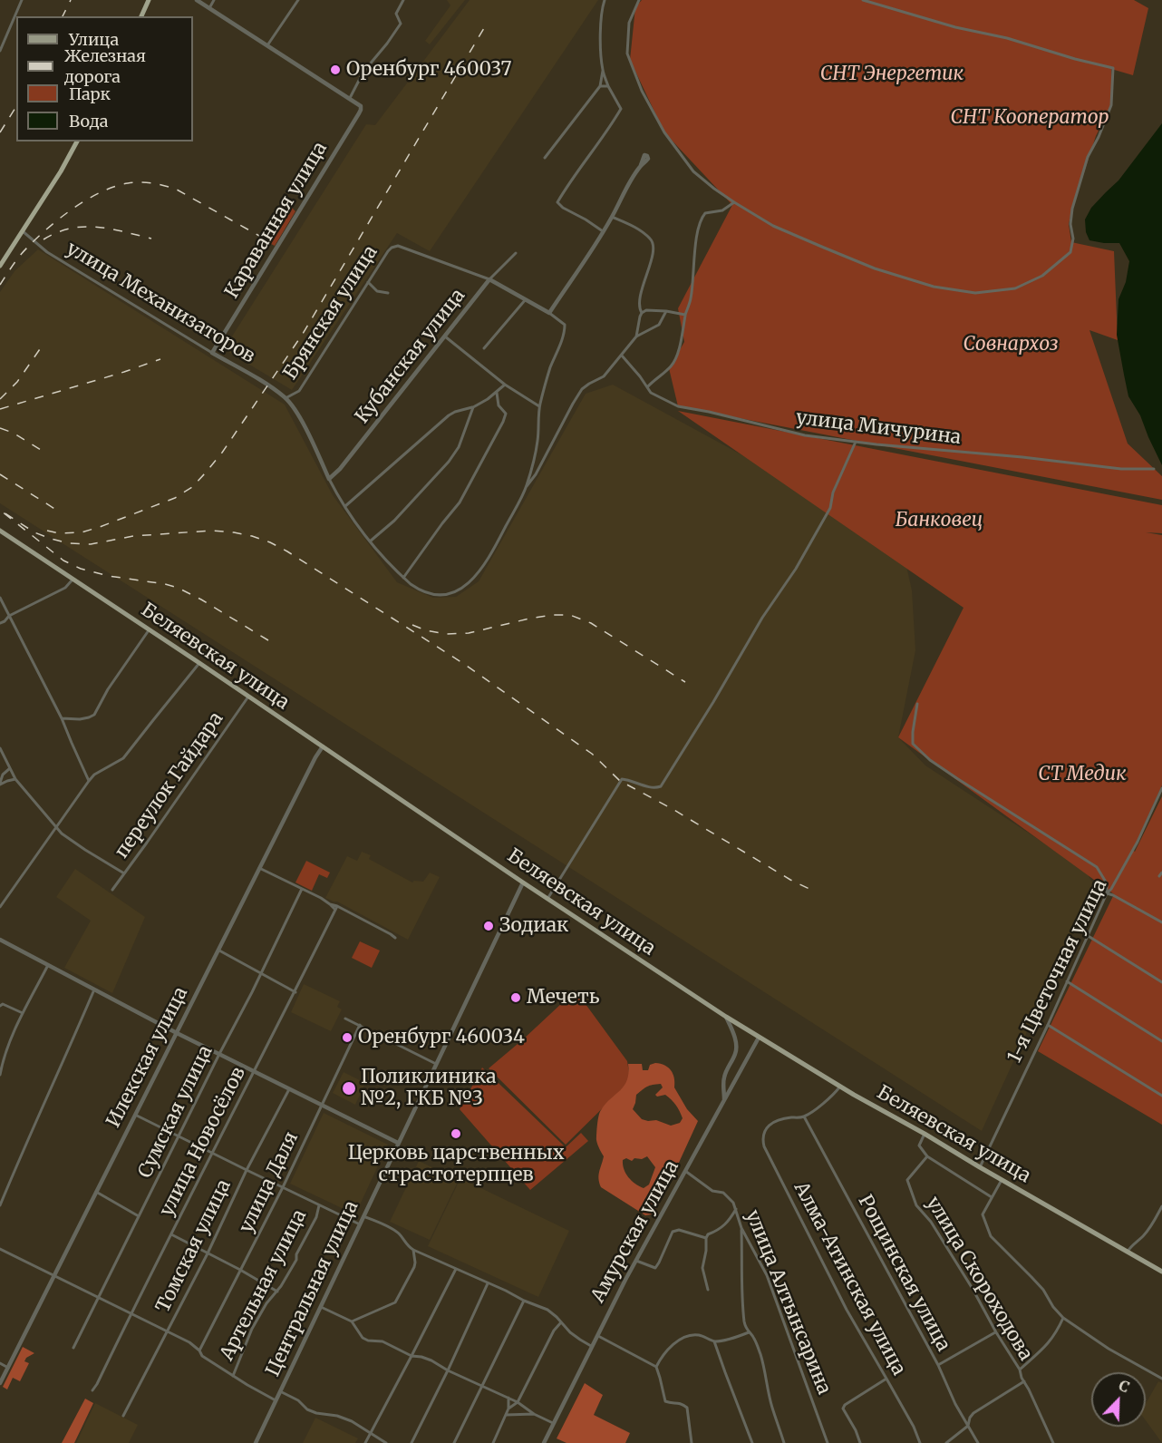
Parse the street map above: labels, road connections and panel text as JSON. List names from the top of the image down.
{
  "streets": {
    "main road": ["Беляевская улица"],
    "street": [
      "Караванная улица",
      "улица Механизаторов",
      "Брянская улица",
      "Кубанская улица",
      "улица Мичурина",
      "переулок Гайдара",
      "1-я Цветочная улица",
      "Илекская улица",
      "Сумская улица",
      "улица Новосёлов",
      "улица Даля",
      "Амурская улица",
      "Томская улица",
      "Рощинская улица",
      "Алма-Атинская улица",
      "улица Скороходова",
      "Артельная улица",
      "Центральная улица",
      "улица Алтынсарина"
    ]
  },
  "crossings": [
    ["Караванная улица", "улица Механизаторов"],
    ["улица Механизаторов", "Брянская улица"],
    ["Брянская улица", "Кубанская улица"],
    ["Беляевская улица", "переулок Гайдара"],
    ["Беляевская улица", "1-я Цветочная улица"],
    ["Беляевская улица", "Илекская улица"],
    ["Беляевская улица", "Амурская улица"],
    ["Беляевская улица", "Центральная улица"],
    ["Амурская улица", "улица Алтынсарина"],
    ["Рощинская улица", "Алма-Атинская улица"]
  ],
  "parks": [
    "СНТ Энергетик",
    "СНТ Кооператор",
    "Совнархоз",
    "Банковец",
    "СТ Медик"
  ],
  "places": [
    "Оренбург 460037",
    "Зодиак",
    "Мечеть",
    "Оренбург 460034",
    "Поликлиника №2, ГКБ №3",
    "Церковь царственных страстотерпцев"
  ],
  "legend": [
    "Улица",
    "Железная дорога",
    "Парк",
    "Вода"
  ],
  "north": "top right"
}
